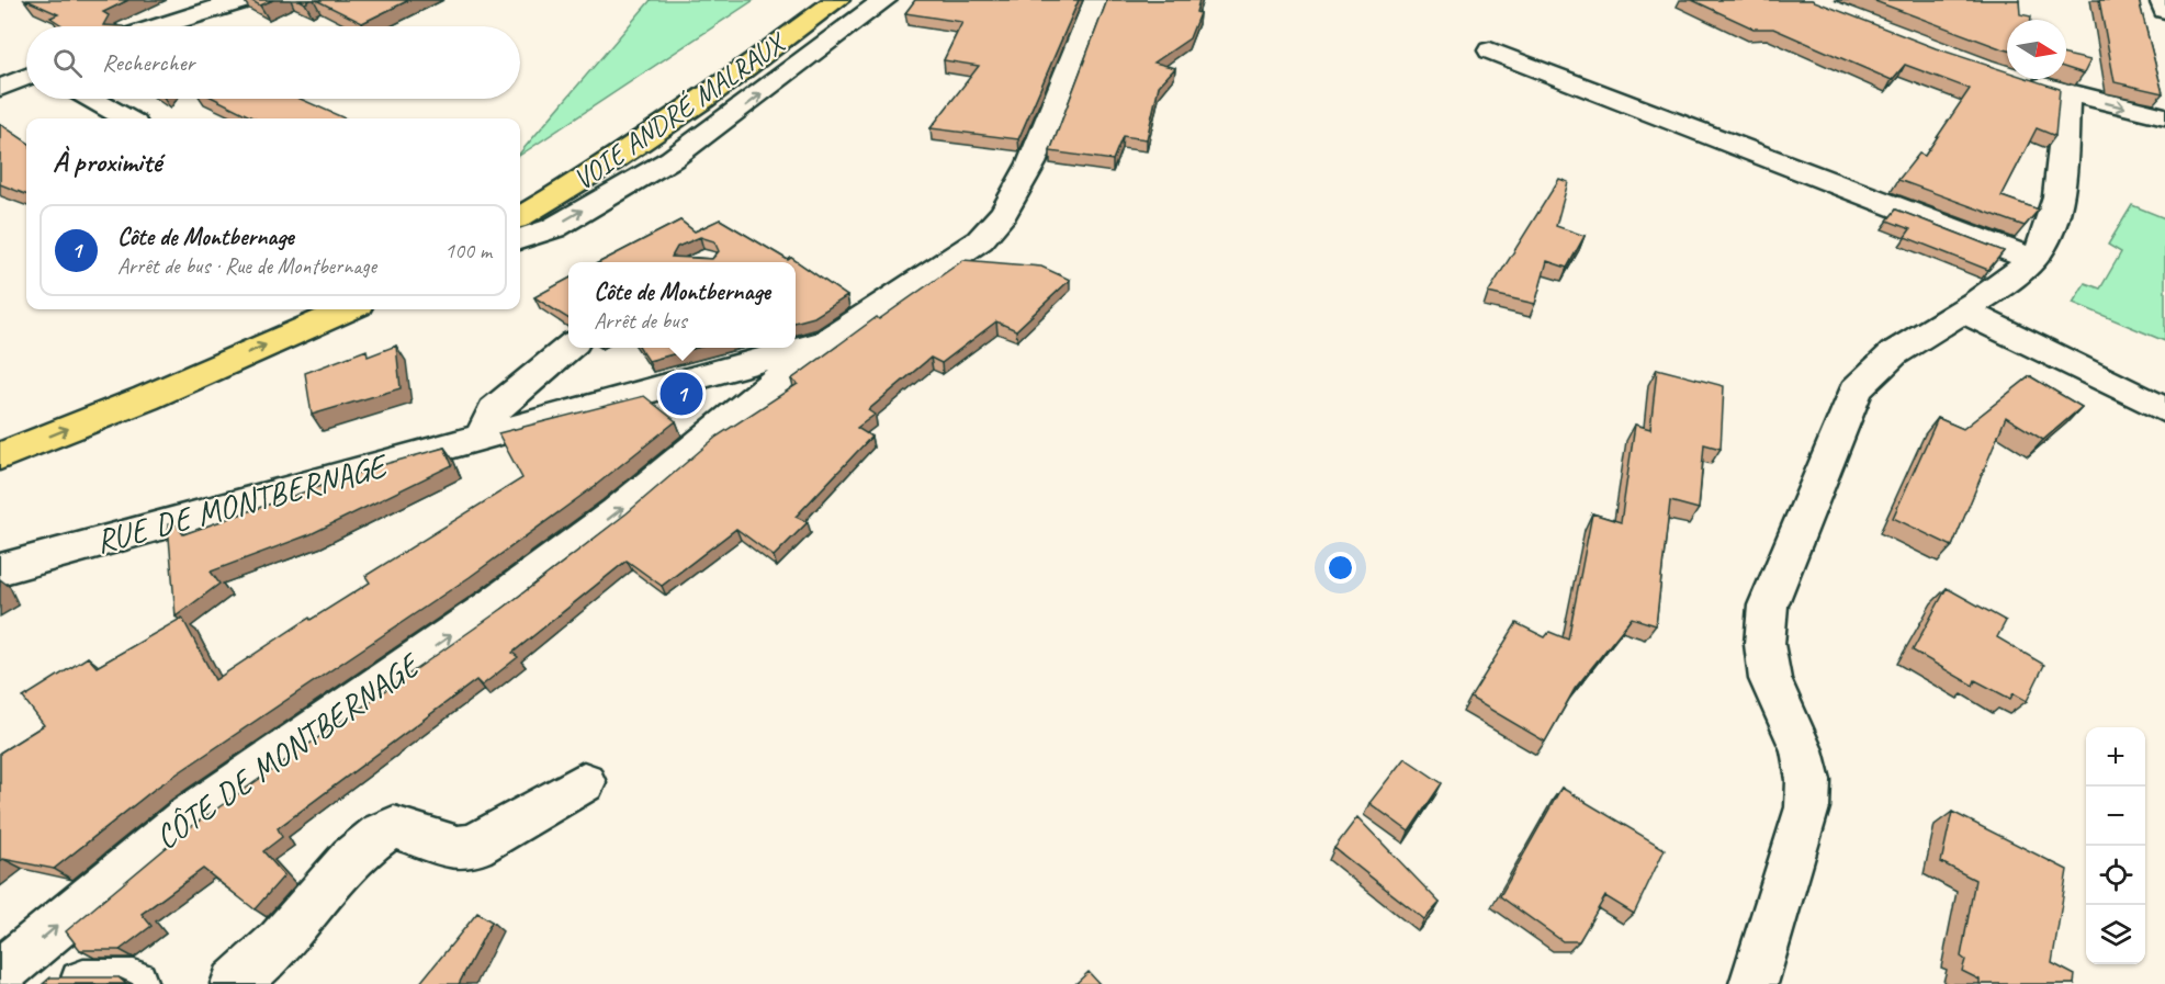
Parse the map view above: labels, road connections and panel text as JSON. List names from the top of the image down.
{
  "streets": {
    "main road": ["VOIE ANDRÉ MALRAUX"],
    "street": ["RUE DE MONTBERNAGE", "CÔTE DE MONTBERNAGE"]
  },
  "crossings": [
    ["RUE DE MONTBERNAGE", "CÔTE DE MONTBERNAGE"]
  ],
  "north": "right",
  "page": {
    "search": "Rechercher",
    "heading": "À proximité",
    "list": [
      {
        "mark": "1",
        "name": "Côte de Montbernage",
        "note": "Arrêt de bus · Rue de Montbernage",
        "value": "100 m"
      }
    ],
    "popup": ["Côte de Montbernage", "Arrêt de bus"],
    "pins": "1",
    "map_buttons": ["+", "−"]
  }
}
